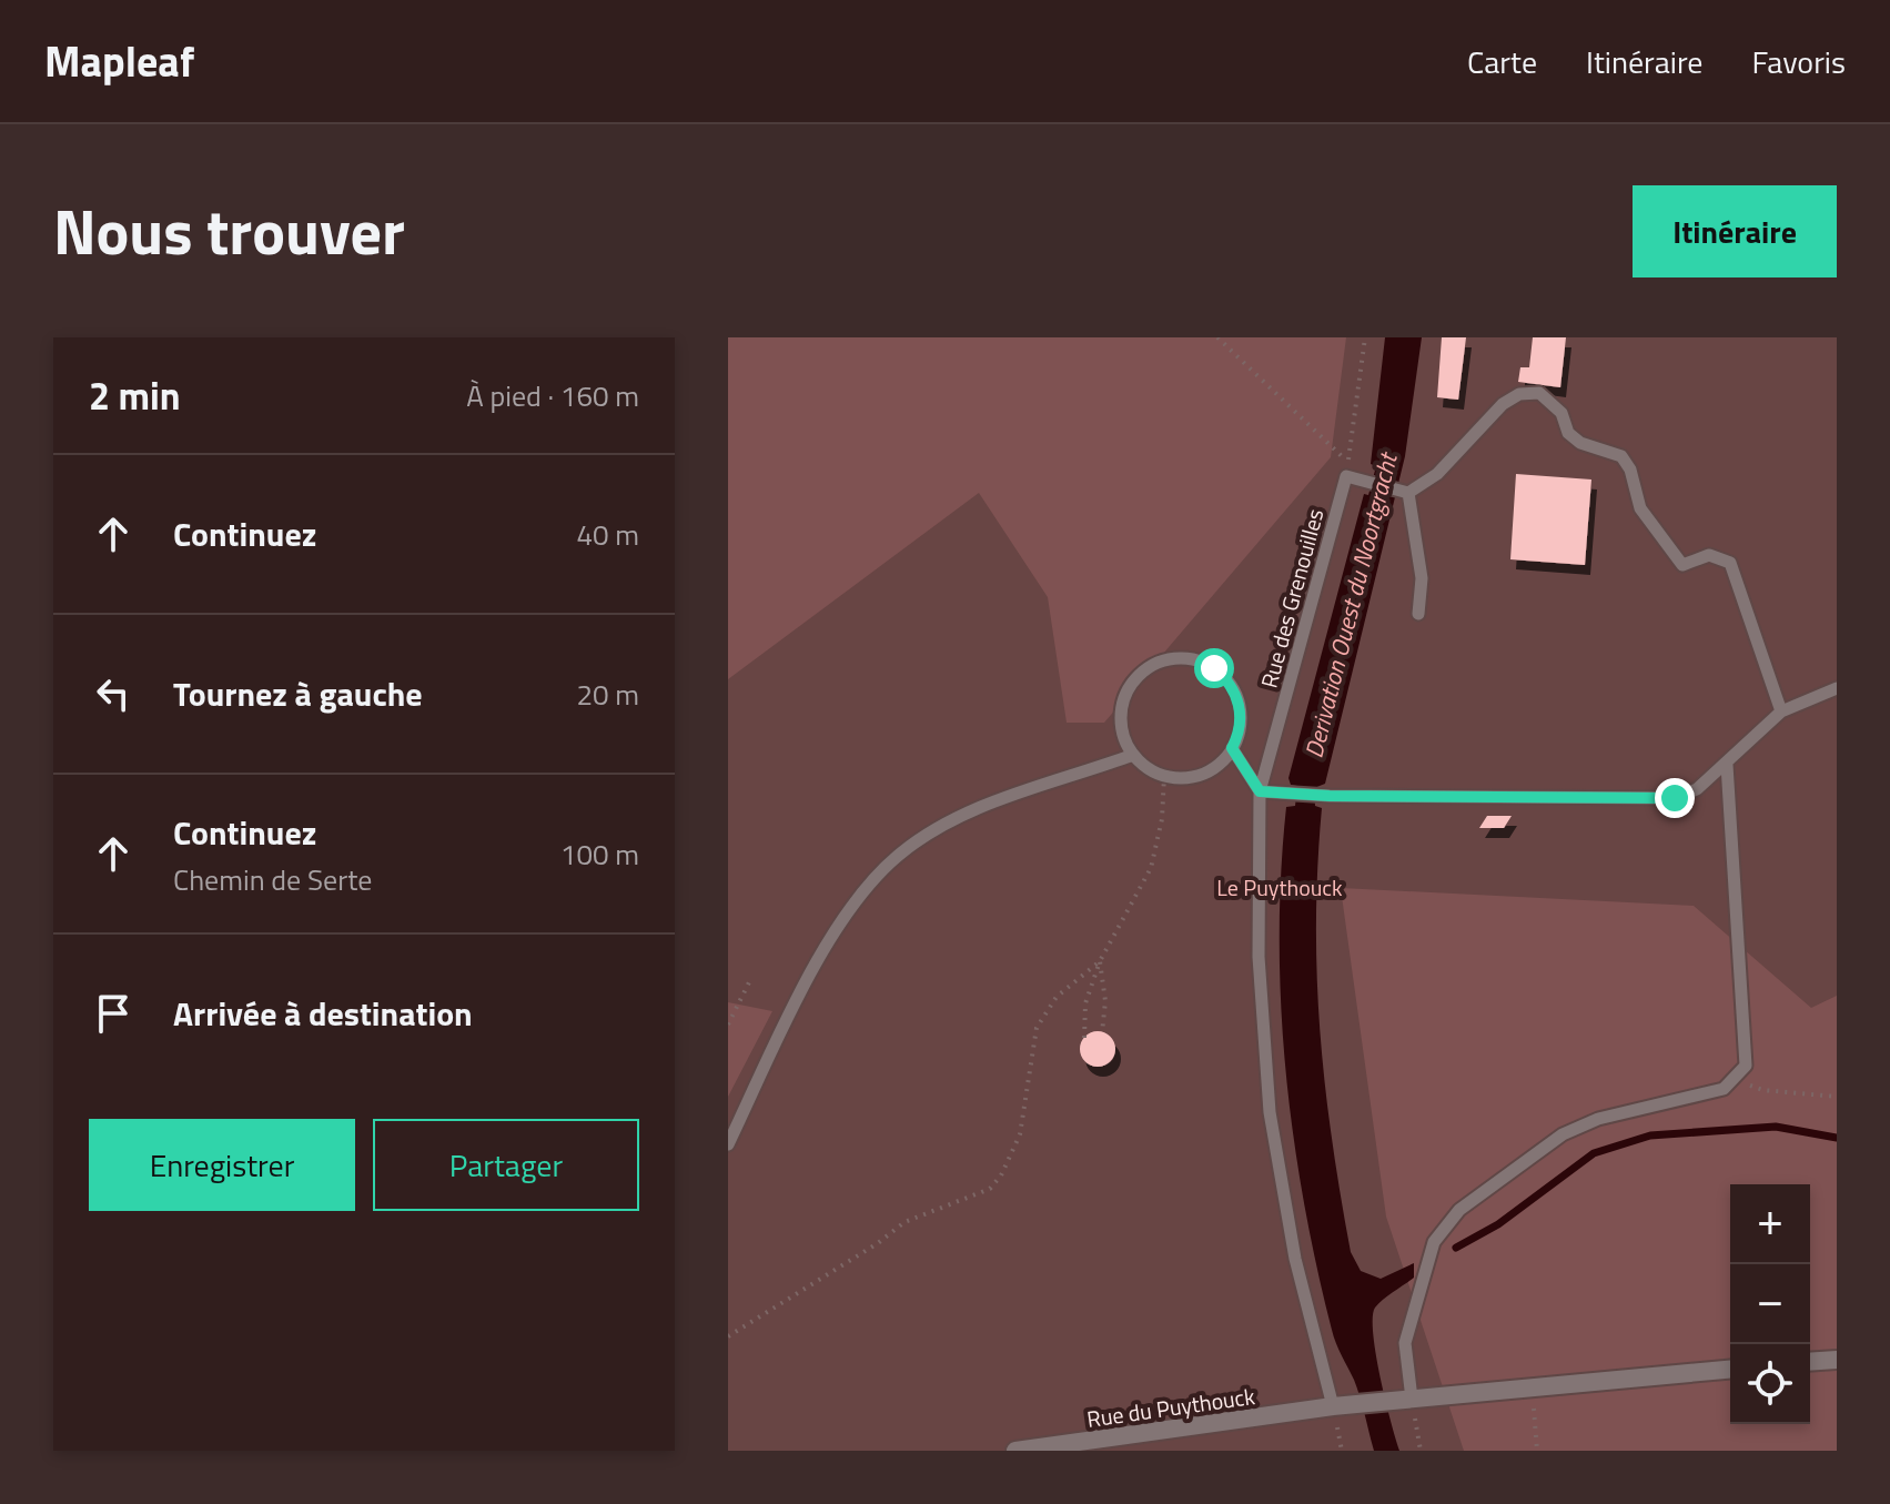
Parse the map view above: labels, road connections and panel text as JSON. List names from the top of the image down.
{
  "streets": {
    "street": ["Rue du Puythouck"],
    "lane": ["Rue des Grenouilles"]
  },
  "crossings": [
    ["Rue des Grenouilles", "Rue du Puythouck"]
  ],
  "water": ["Derivation Ouest du Noortgracht"],
  "parks": ["Le Puythouck"],
  "page": {
    "header": "Mapleaf",
    "nav": ["Carte", "Itinéraire", "Favoris"],
    "title": "Nous trouver",
    "buttons": [
      "Itinéraire",
      ["Enregistrer", "Partager"]
    ],
    "heading": ["2 min", "À pied · 160 m"],
    "list": [
      ["Continuez", "40 m"],
      ["Tournez à gauche", "20 m"],
      ["Continuez", "Chemin de Serte", "100 m"],
      "Arrivée à destination"
    ],
    "map_buttons": ["+", "−"]
  }
}
